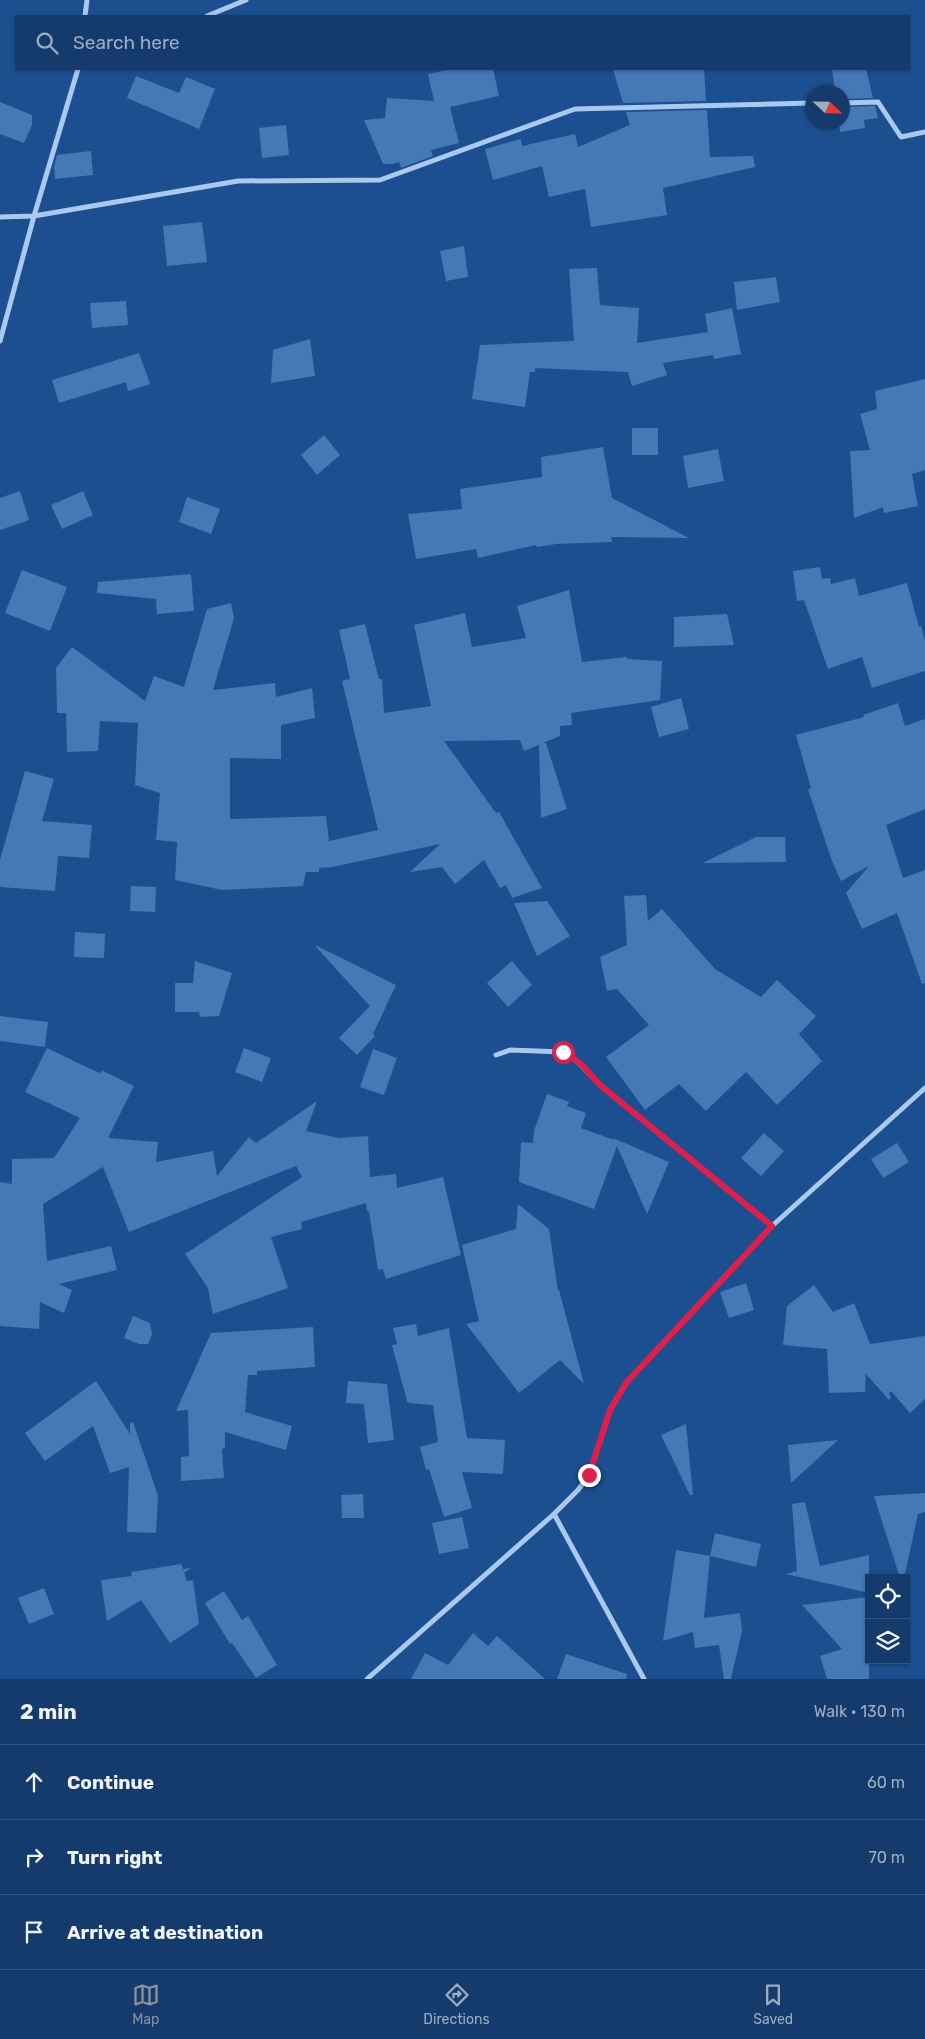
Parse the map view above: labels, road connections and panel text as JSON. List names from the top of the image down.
{
  "north": "right",
  "page": {
    "search": "Search here",
    "heading": ["2 min", "Walk · 130 m"],
    "list": [
      ["Continue", "60 m"],
      ["Turn right", "70 m"],
      "Arrive at destination"
    ],
    "nav": ["Map", "Directions", "Saved"]
  }
}
